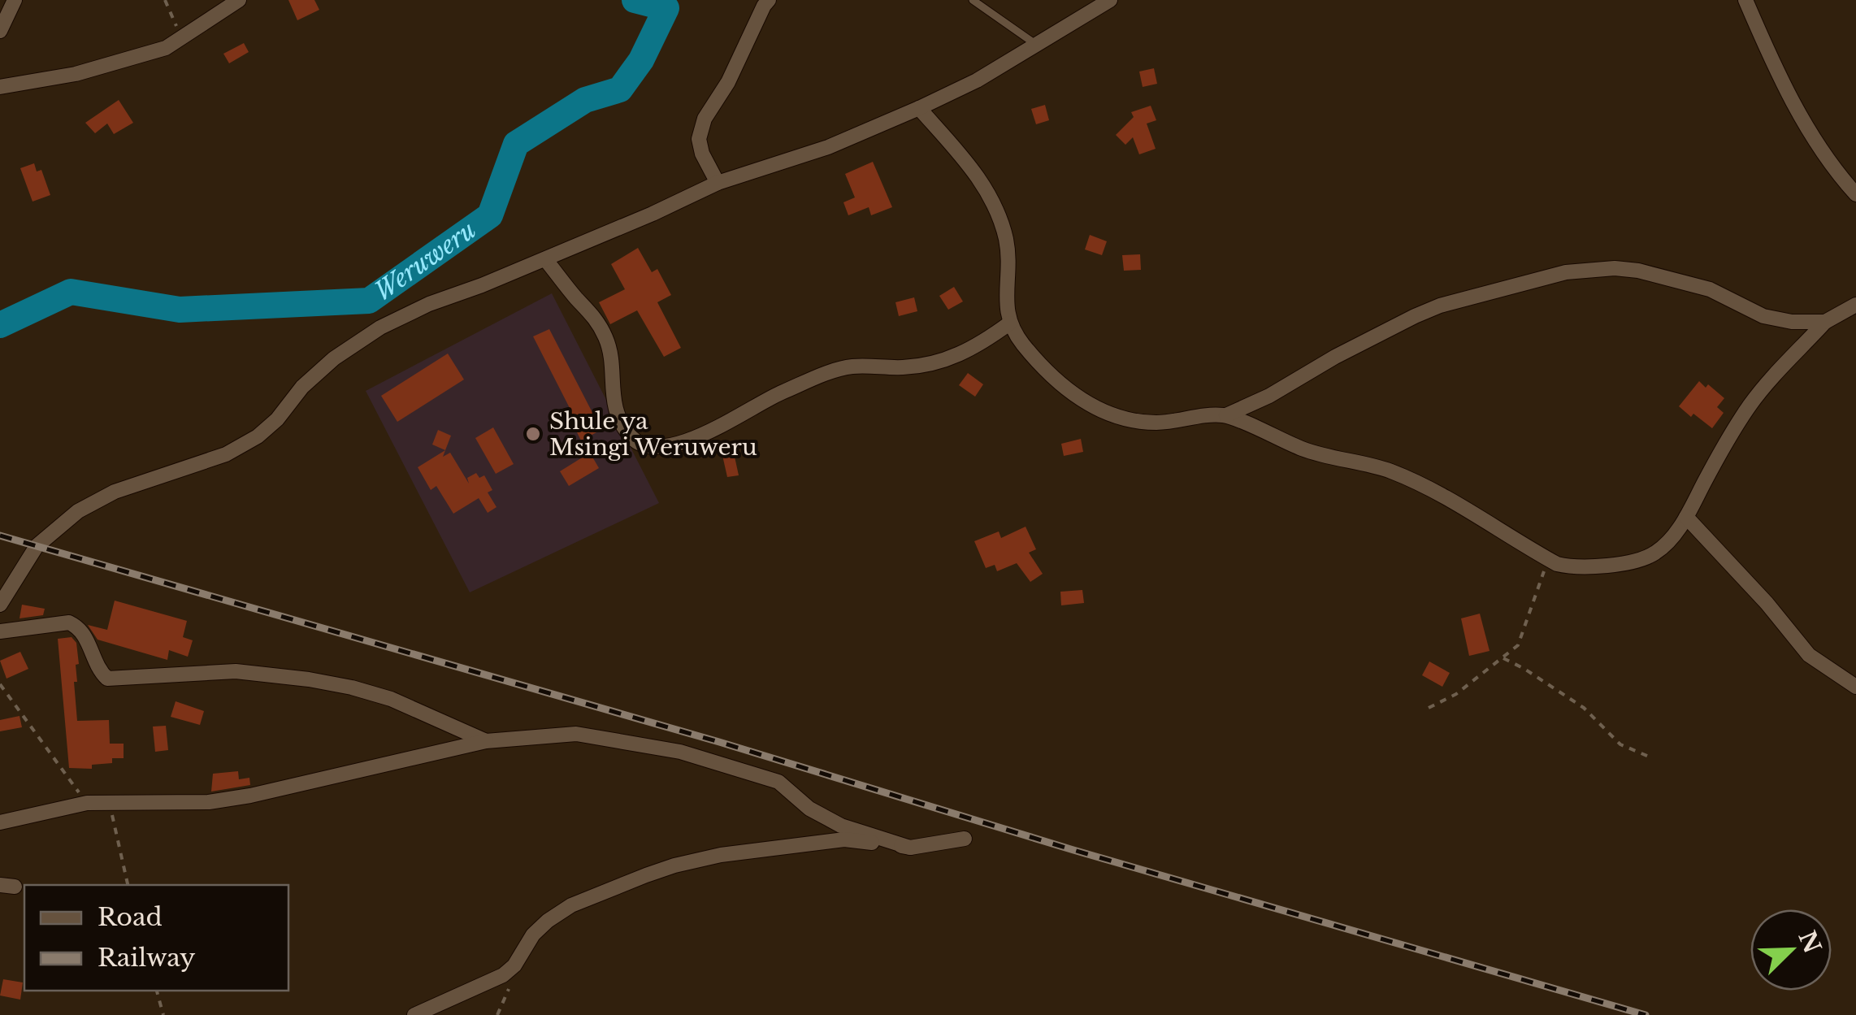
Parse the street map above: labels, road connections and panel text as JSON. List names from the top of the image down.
{
  "water": ["Weruweru"],
  "places": ["Shule ya Msingi Weruweru"],
  "legend": ["Road", "Railway"],
  "north": "top right"
}
